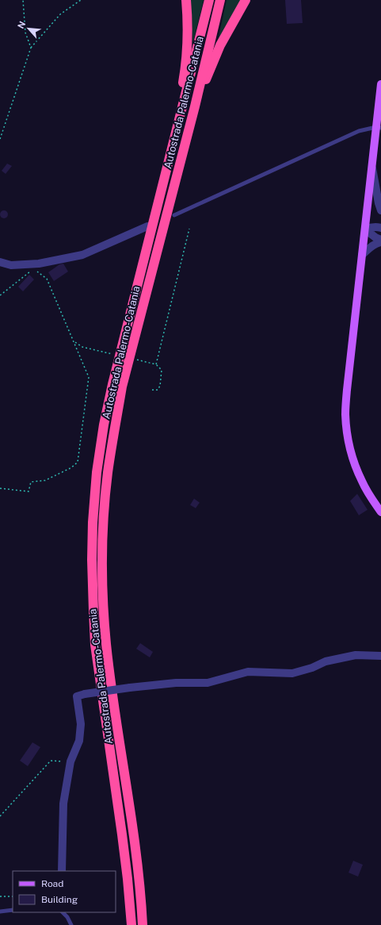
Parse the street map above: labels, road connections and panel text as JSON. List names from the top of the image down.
{
  "streets": {
    "highway": ["Autostrada Palermo-Catania"]
  },
  "legend": ["Road", "Building"],
  "north": "top left"
}
